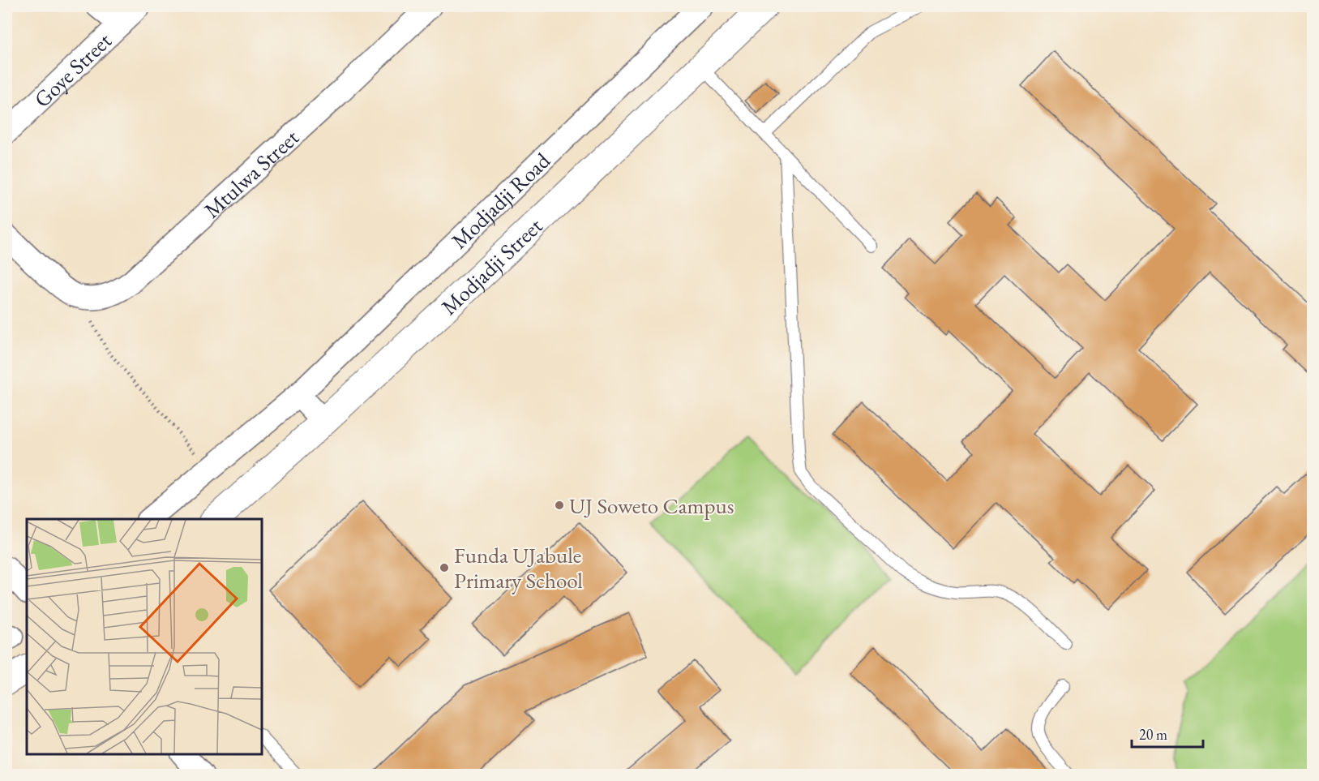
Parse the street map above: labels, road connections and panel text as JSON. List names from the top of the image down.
{
  "streets": {
    "street": [
      "Goye Street",
      "Mtulwa Street",
      "Modjadji Road",
      "Modjadji Street"
    ]
  },
  "places": ["UJ Soweto Campus", "Funda UJabule Primary School"],
  "scale_bar": "20 m"
}
